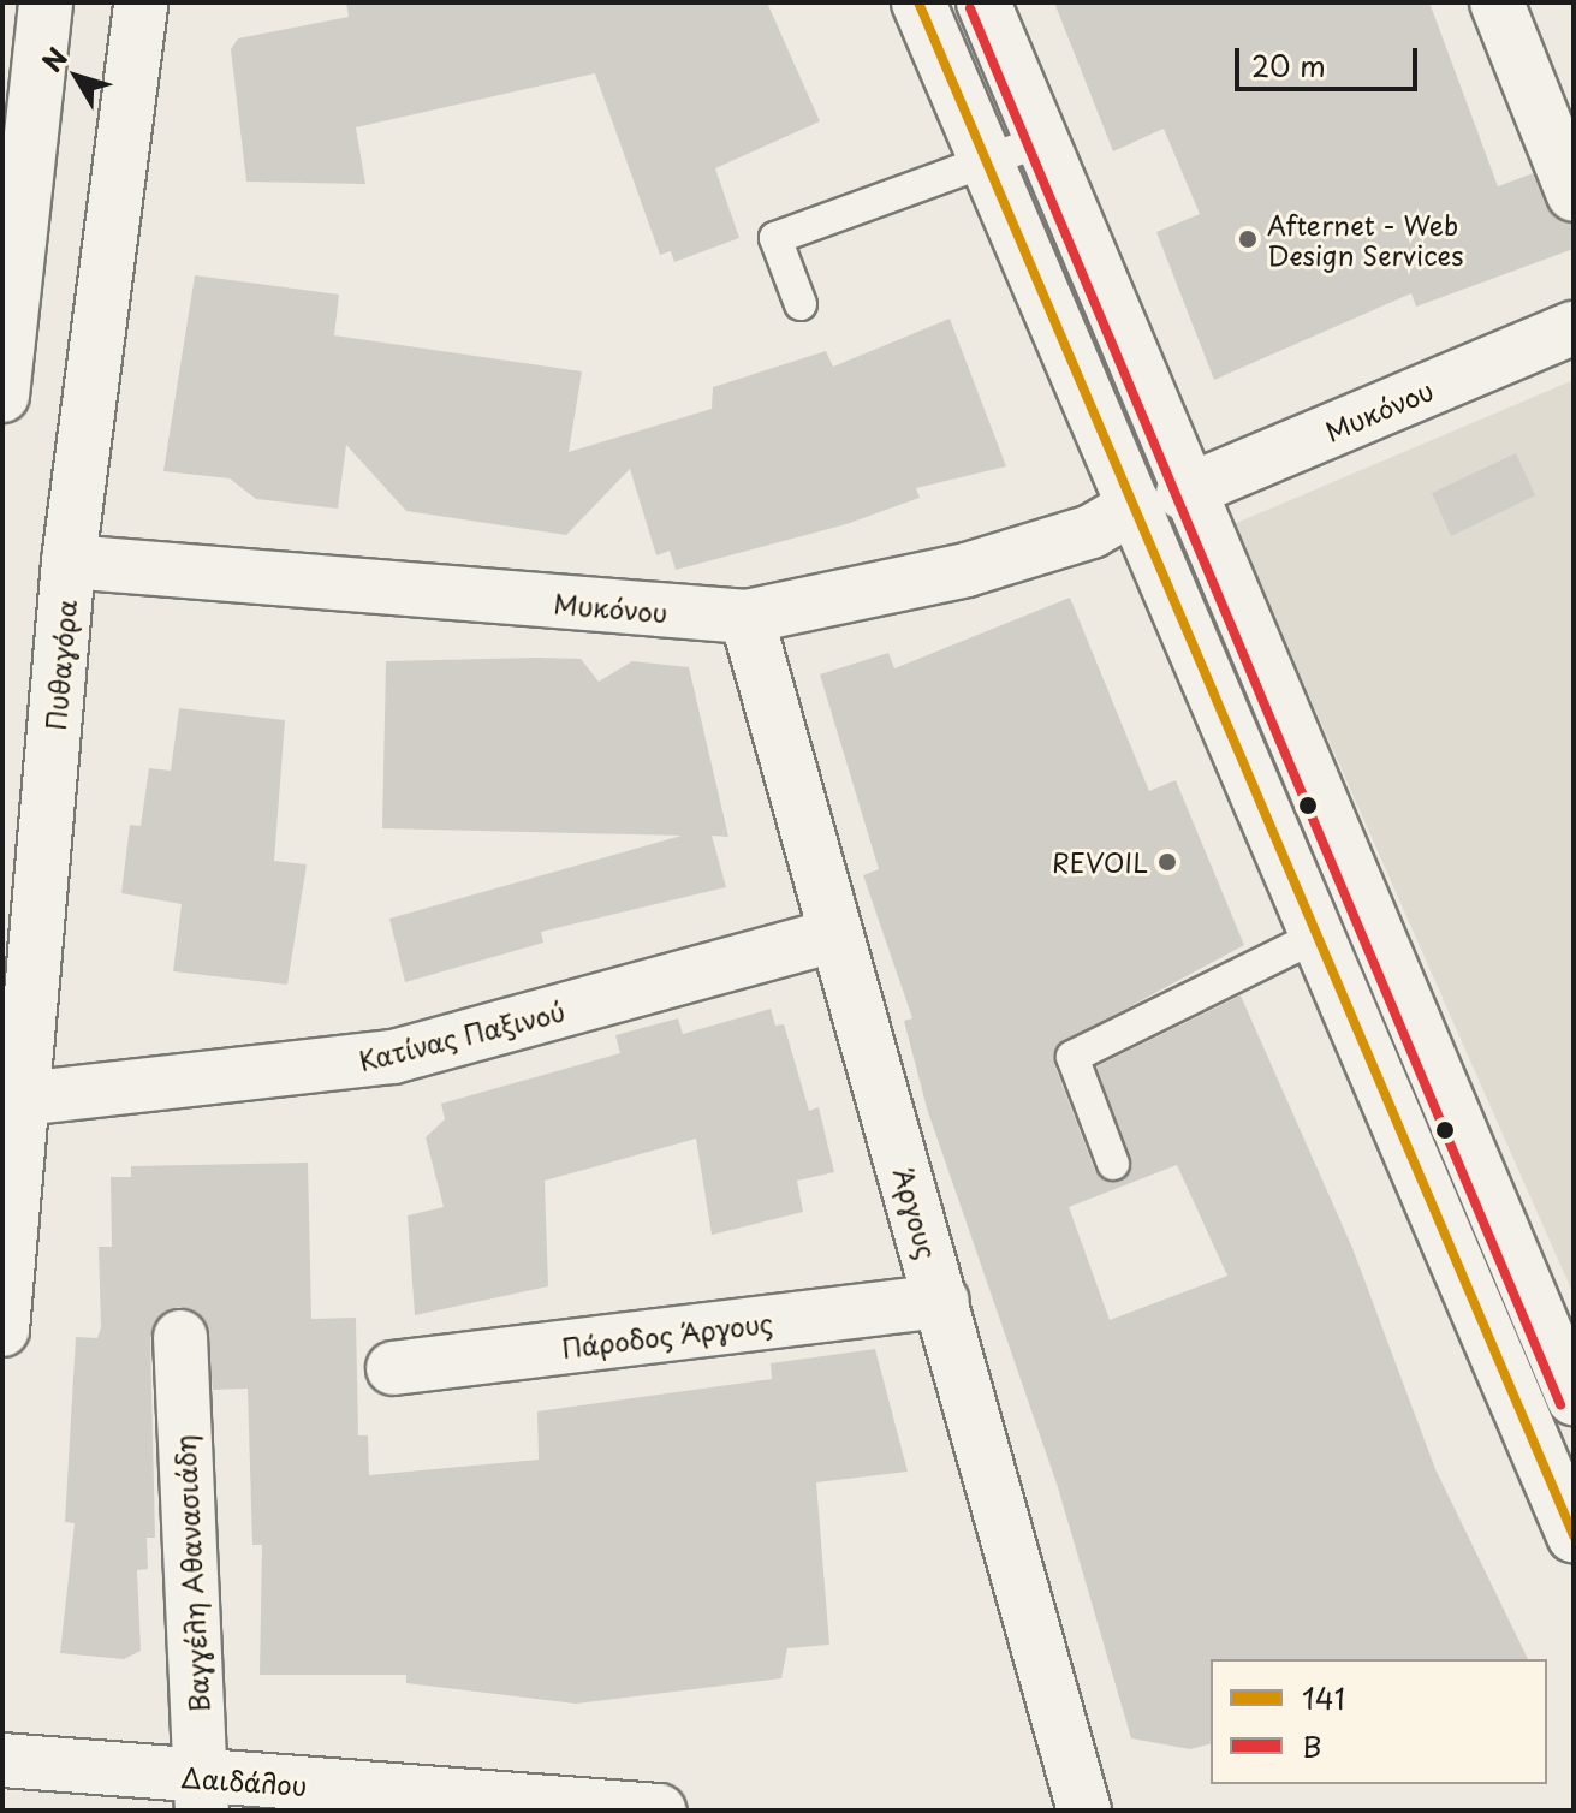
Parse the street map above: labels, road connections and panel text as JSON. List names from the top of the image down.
{
  "streets": {
    "street": [
      "Μυκόνου",
      "Πυθαγόρα",
      "Κατίνας Παξινού",
      "Άργους",
      "Πάροδος Άργους",
      "Βαγγέλη Αθανασιάδη",
      "Δαιδάλου"
    ]
  },
  "crossings": [
    ["Μυκόνου", "Πυθαγόρα"],
    ["Μυκόνου", "Άργους"],
    ["Πυθαγόρα", "Κατίνας Παξινού"],
    ["Κατίνας Παξινού", "Άργους"],
    ["Άργους", "Πάροδος Άργους"],
    ["Βαγγέλη Αθανασιάδη", "Δαιδάλου"]
  ],
  "places": ["Afternet - Web Design Services", "REVOIL"],
  "lines": ["transit line 141", "transit line Β"],
  "legend": ["141", "Β"],
  "scale_bar": "20 m",
  "north": "top left"
}
